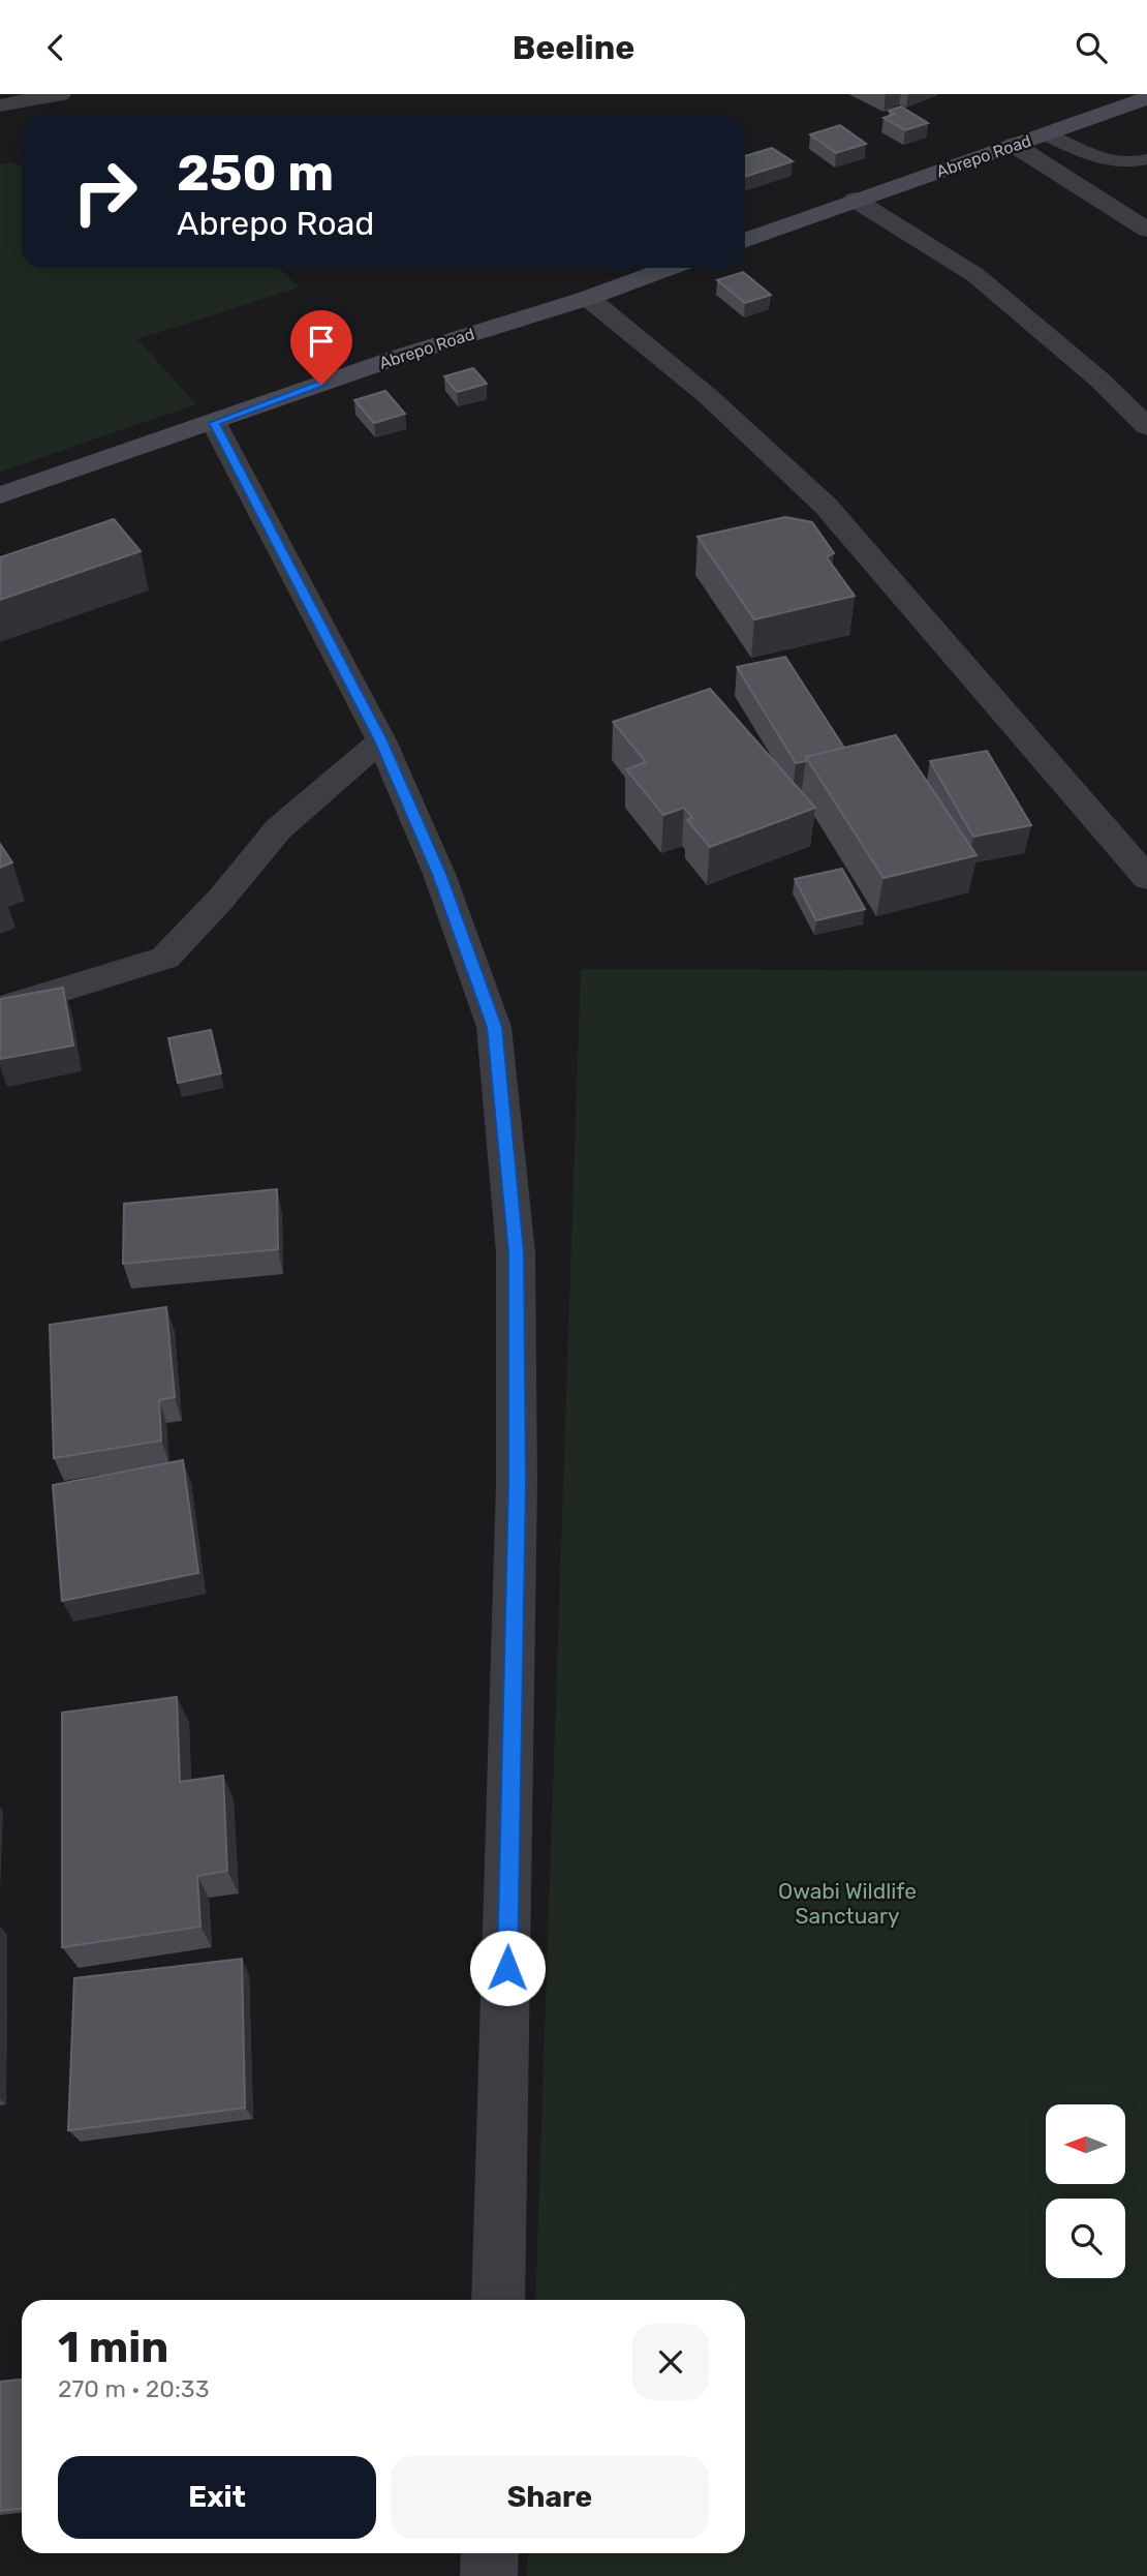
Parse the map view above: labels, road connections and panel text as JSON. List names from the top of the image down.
{
  "streets": {
    "main road": ["Abrepo Road"]
  },
  "parks": ["Owabi Wildlife Sanctuary"],
  "north": "left",
  "page": {
    "header": "Beeline",
    "turn": ["250 m", "Abrepo Road"],
    "heading": ["1 min", "270 m · 20:33"],
    "buttons": ["Exit", "Share"]
  }
}
